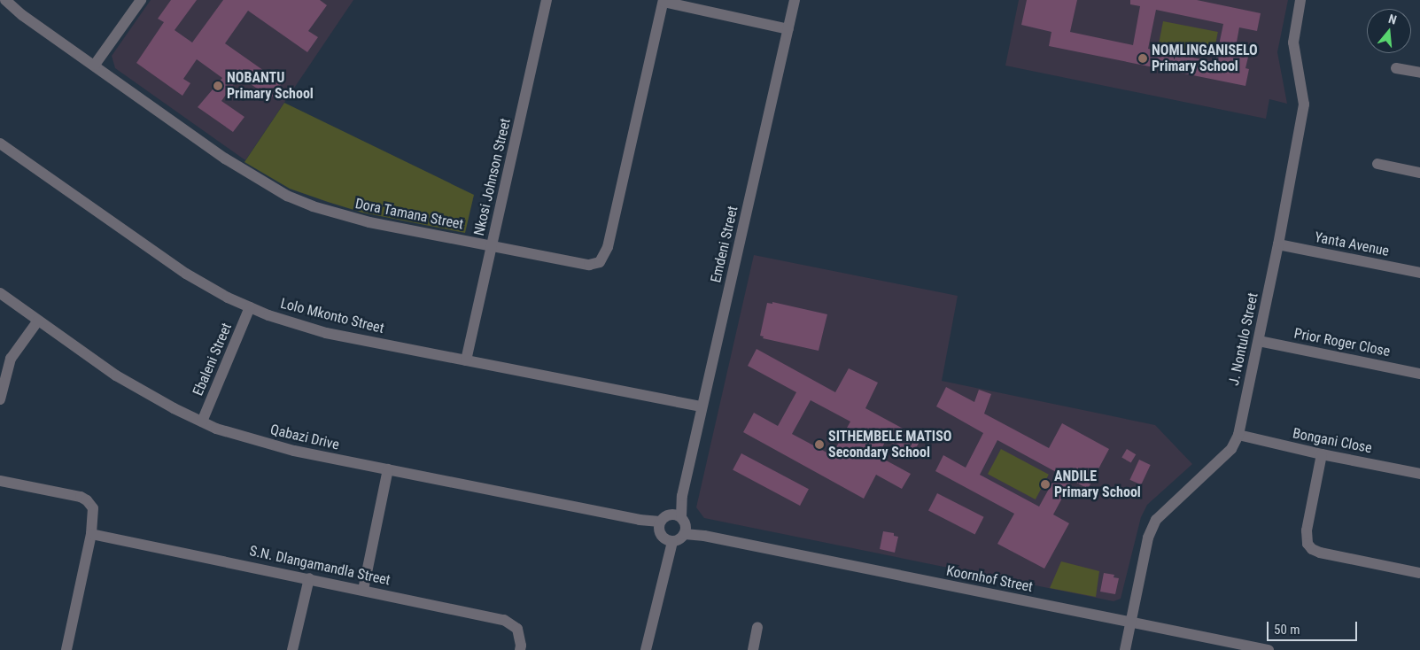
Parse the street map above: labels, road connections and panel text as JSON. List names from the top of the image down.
{
  "streets": {
    "street": [
      "Nkosi Johnson Street",
      "Dora Tamana Street",
      "Emdeni Street",
      "Yanta Avenue",
      "Lolo Mkonto Street",
      "J. Nontulo Street",
      "Prior Roger Close",
      "Ebaleni Street",
      "Qabazi Drive",
      "Bongani Close",
      "S.N. Dlangamandla Street",
      "Koornhof Street"
    ]
  },
  "crossings": [
    ["Nkosi Johnson Street", "Dora Tamana Street"],
    ["Nkosi Johnson Street", "Lolo Mkonto Street"],
    ["Emdeni Street", "Lolo Mkonto Street"],
    ["Emdeni Street", "Koornhof Street"],
    ["Yanta Avenue", "J. Nontulo Street"],
    ["Lolo Mkonto Street", "Ebaleni Street"],
    ["J. Nontulo Street", "Prior Roger Close"],
    ["J. Nontulo Street", "Bongani Close"],
    ["J. Nontulo Street", "Koornhof Street"],
    ["Ebaleni Street", "Qabazi Drive"]
  ],
  "places": [
    "NOMLINGANISELO Primary School",
    "NOBANTU Primary School",
    "SITHEMBELE MATISO Secondary School",
    "ANDILE Primary School"
  ],
  "scale_bar": "50 m",
  "north": "top"
}
